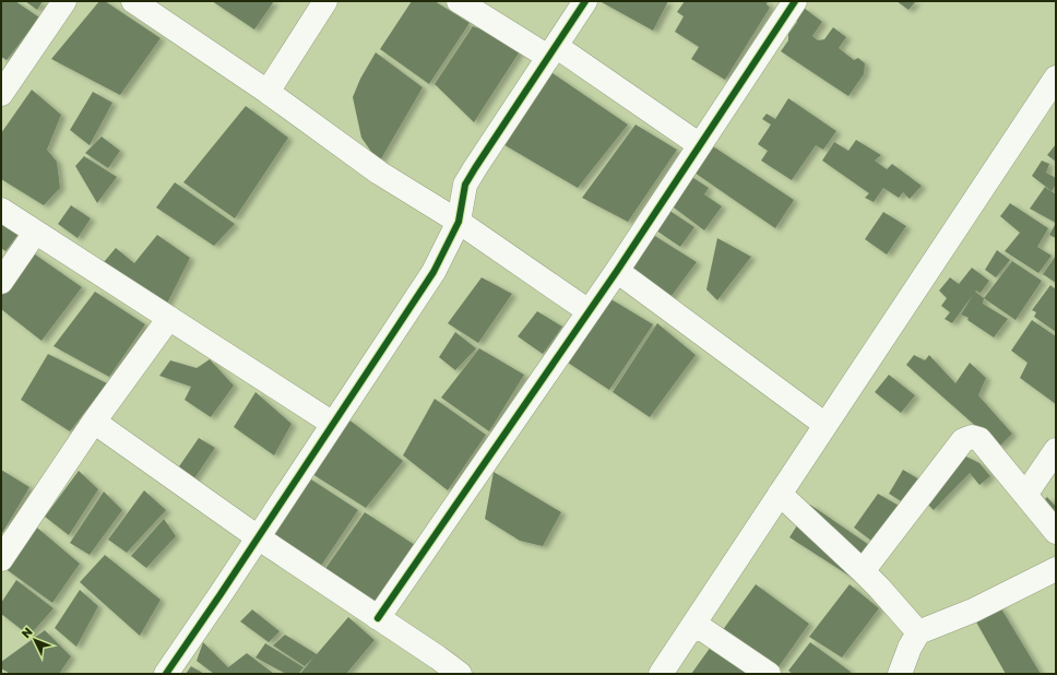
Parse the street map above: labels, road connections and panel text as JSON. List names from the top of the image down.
{
  "north": "top left"
}
